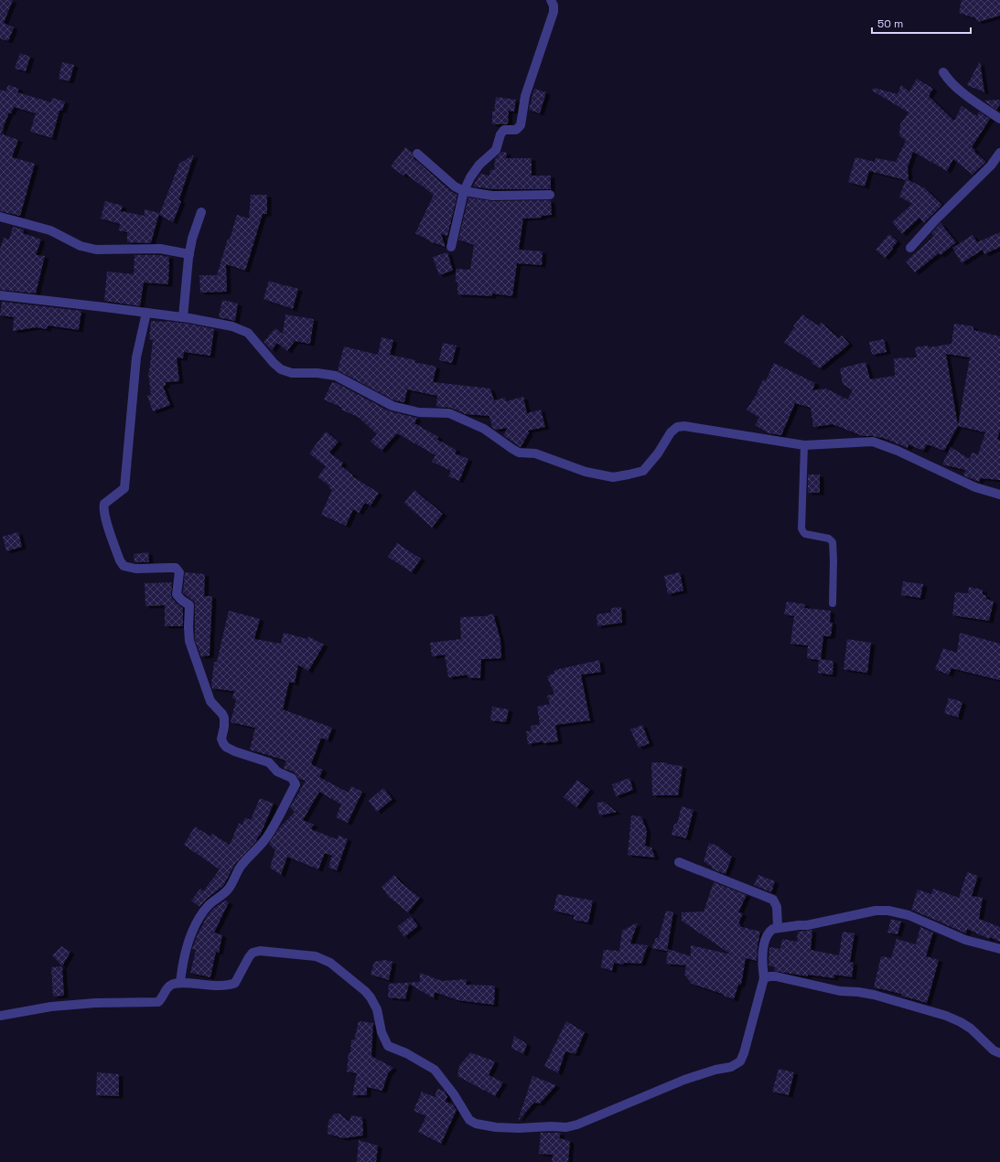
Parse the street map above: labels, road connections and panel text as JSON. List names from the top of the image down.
{
  "scale_bar": "50 m"
}
